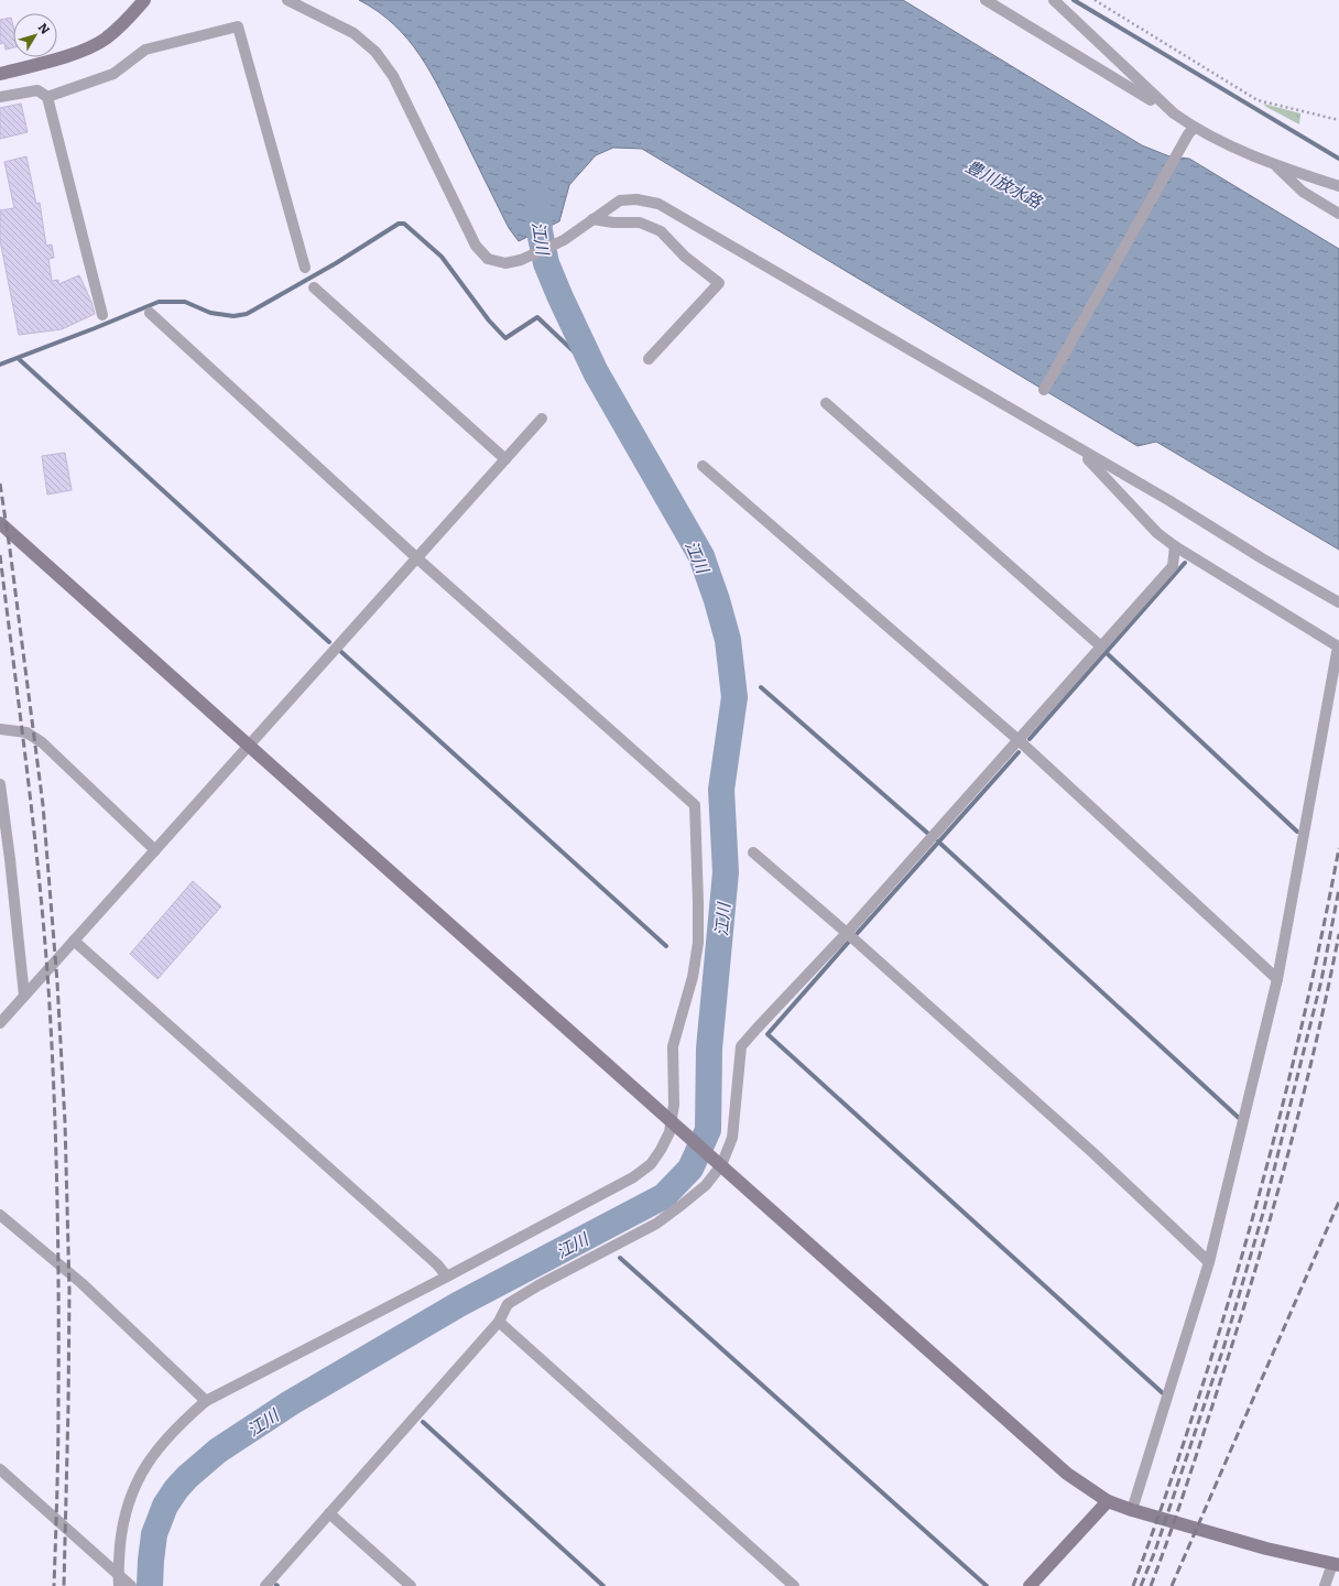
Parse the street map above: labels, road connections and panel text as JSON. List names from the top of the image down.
{
  "water": ["豊川放水路", "江川"],
  "north": "top right"
}
